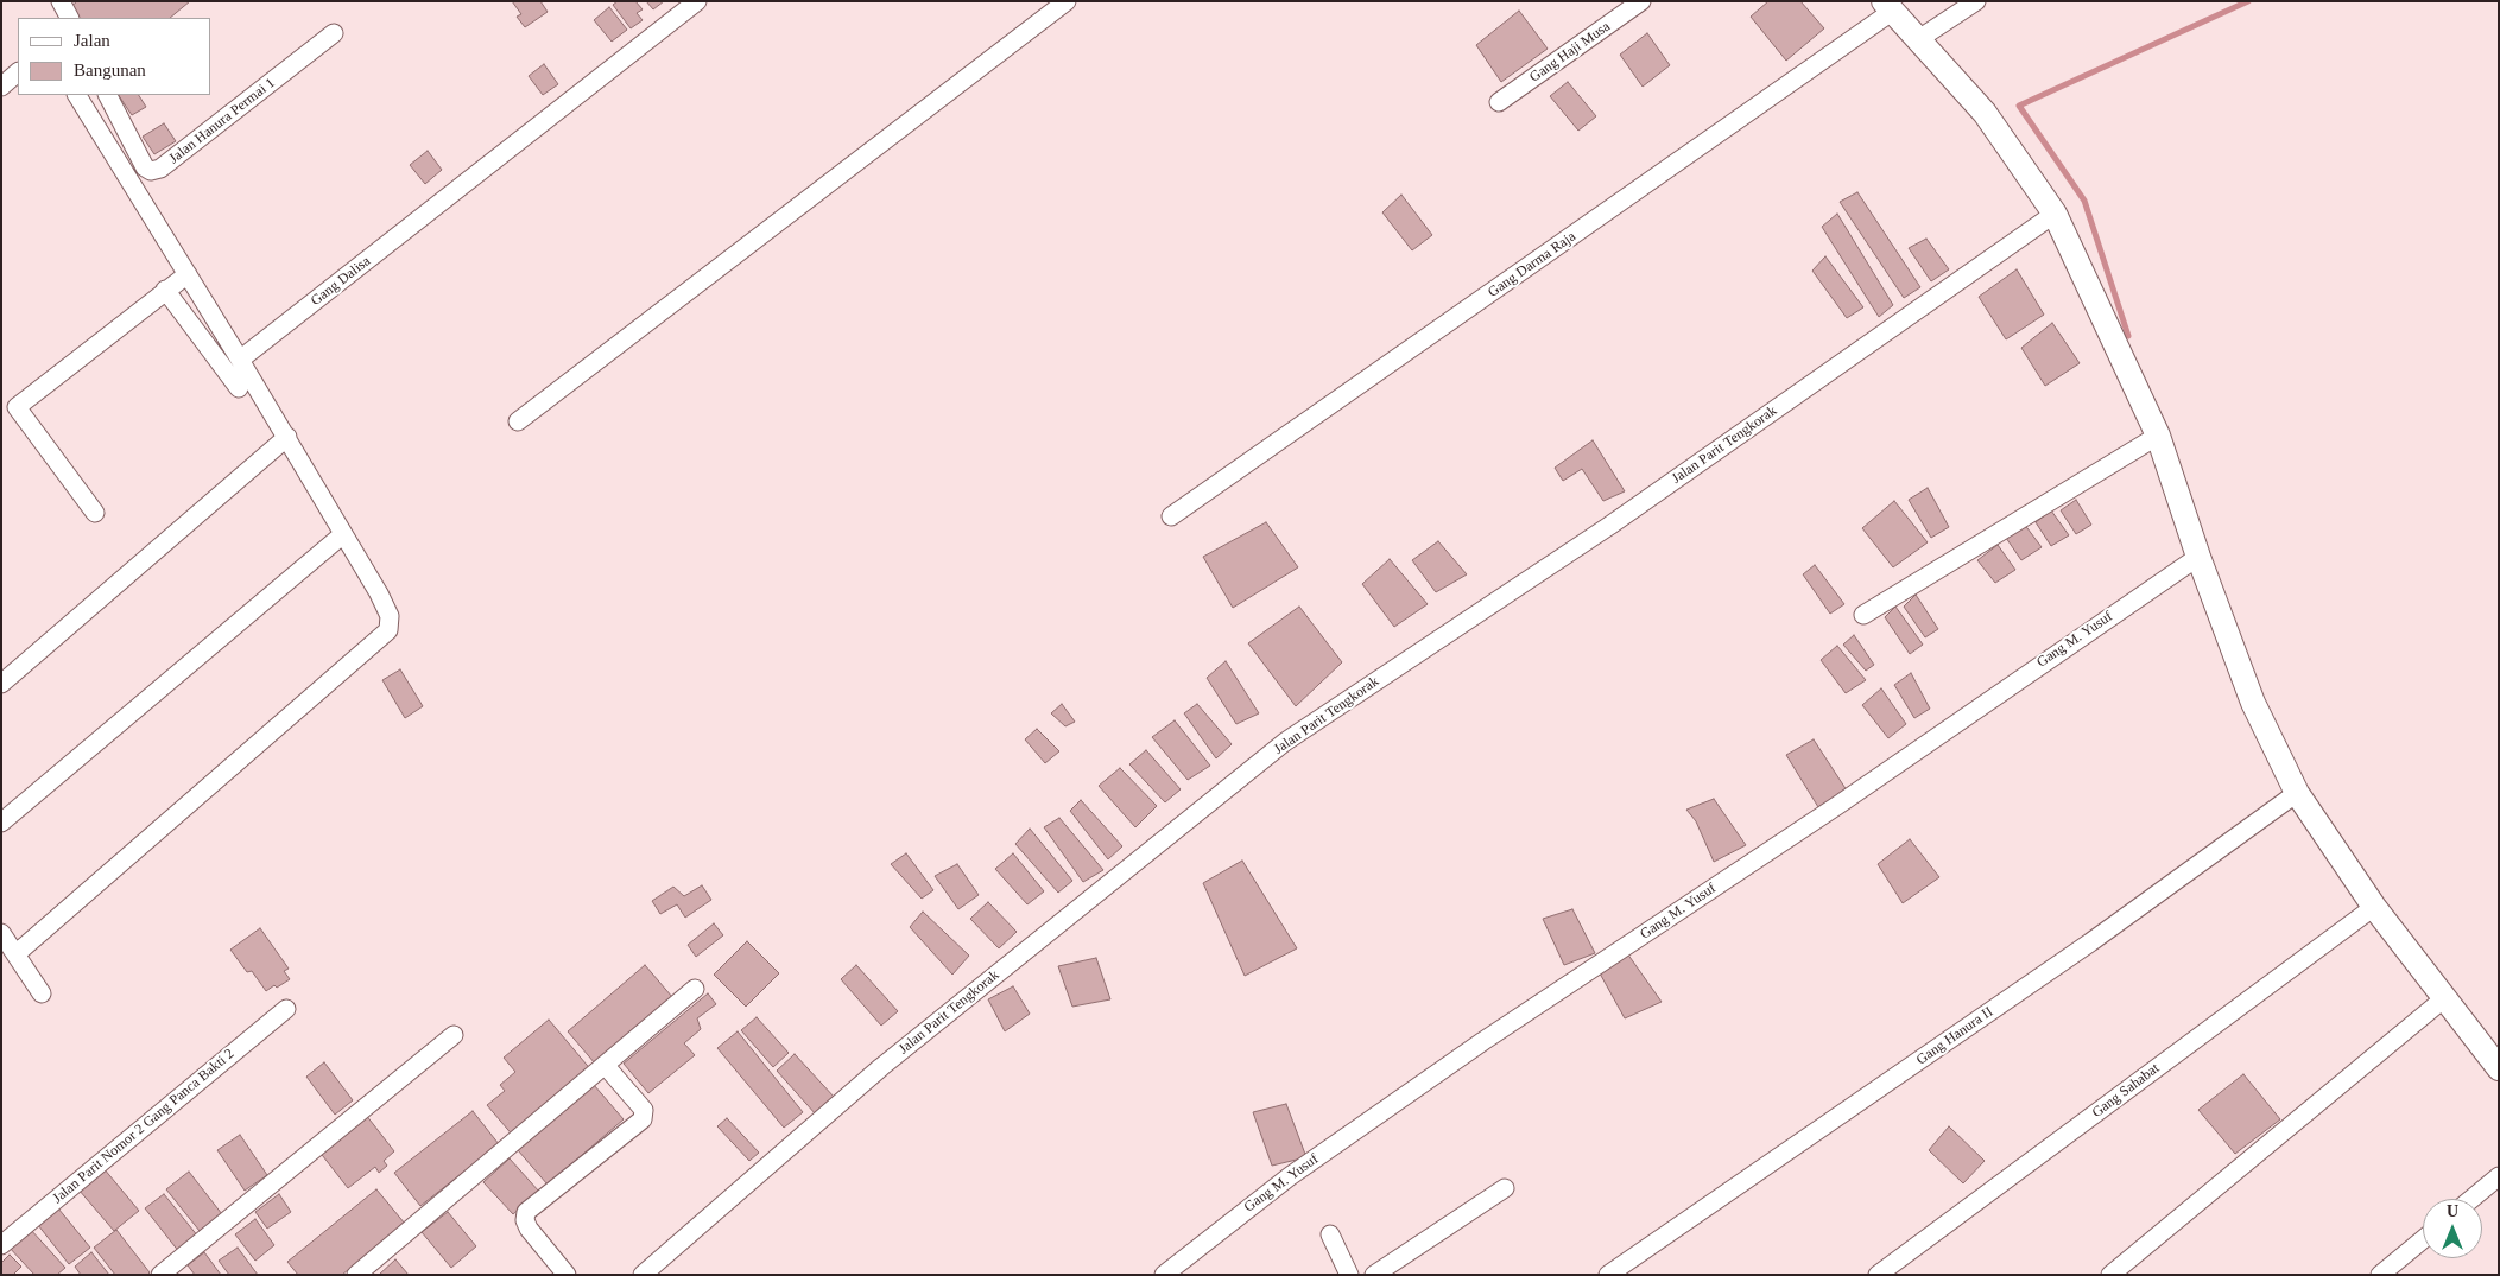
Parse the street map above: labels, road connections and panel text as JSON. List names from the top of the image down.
{
  "streets": {
    "street": [
      "Gang Haji Musa",
      "Jalan Hanura Permai 1",
      "Gang Darma Raja",
      "Gang Dalisa",
      "Jalan Parit Tengkorak",
      "Gang M. Yusuf",
      "Gang Hanura II",
      "Gang Sahabat",
      "Jalan Parit Nomor 2 Gang Panca Bakti 2"
    ]
  },
  "legend": ["Jalan", "Bangunan"],
  "north": "top"
}
